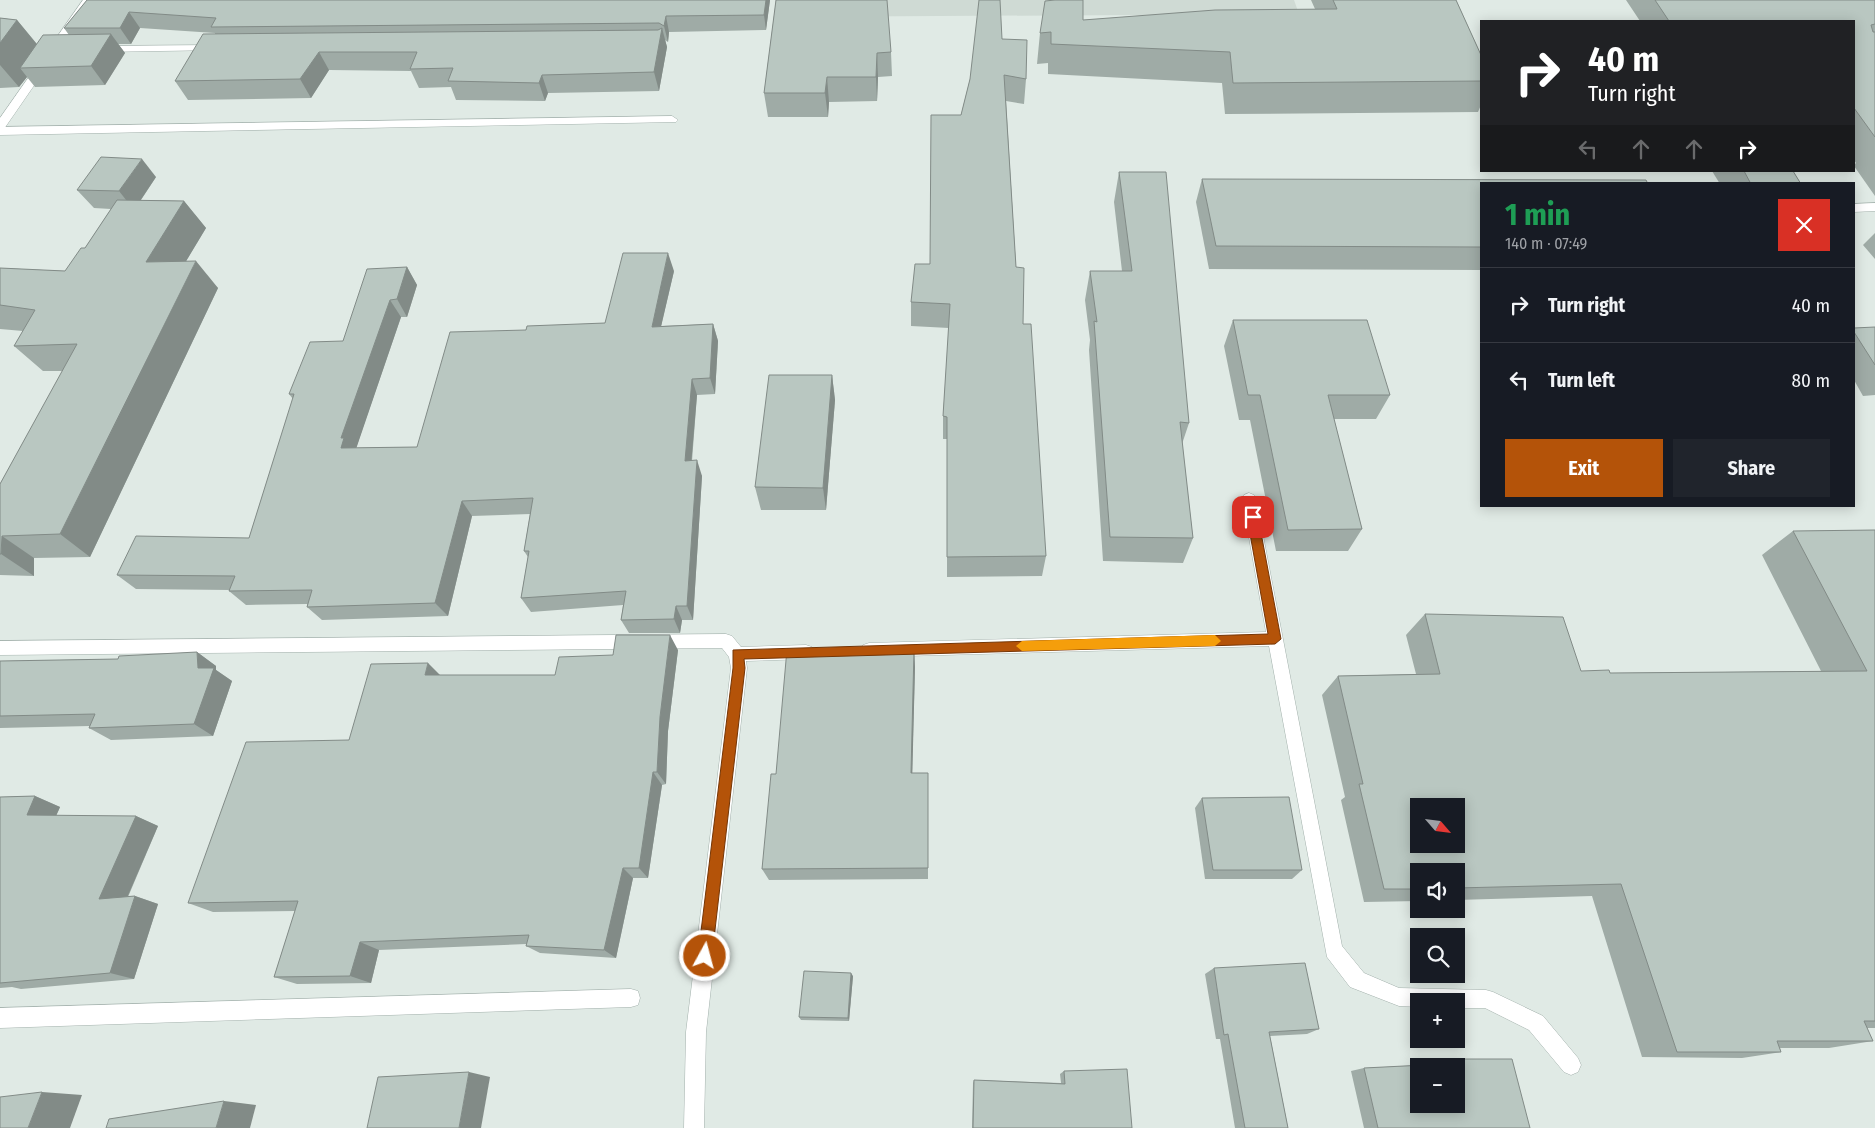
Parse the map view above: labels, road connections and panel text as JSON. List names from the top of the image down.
{
  "north": "bottom right",
  "page": {
    "turn": ["40 m", "Turn right"],
    "heading": ["1 min", "140 m · 07:49"],
    "list": [
      {
        "name": "Turn right",
        "value": "40 m"
      },
      {
        "name": "Turn left",
        "value": "80 m"
      }
    ],
    "buttons": ["Exit", "Share"],
    "map_buttons": ["+", "−"]
  }
}
